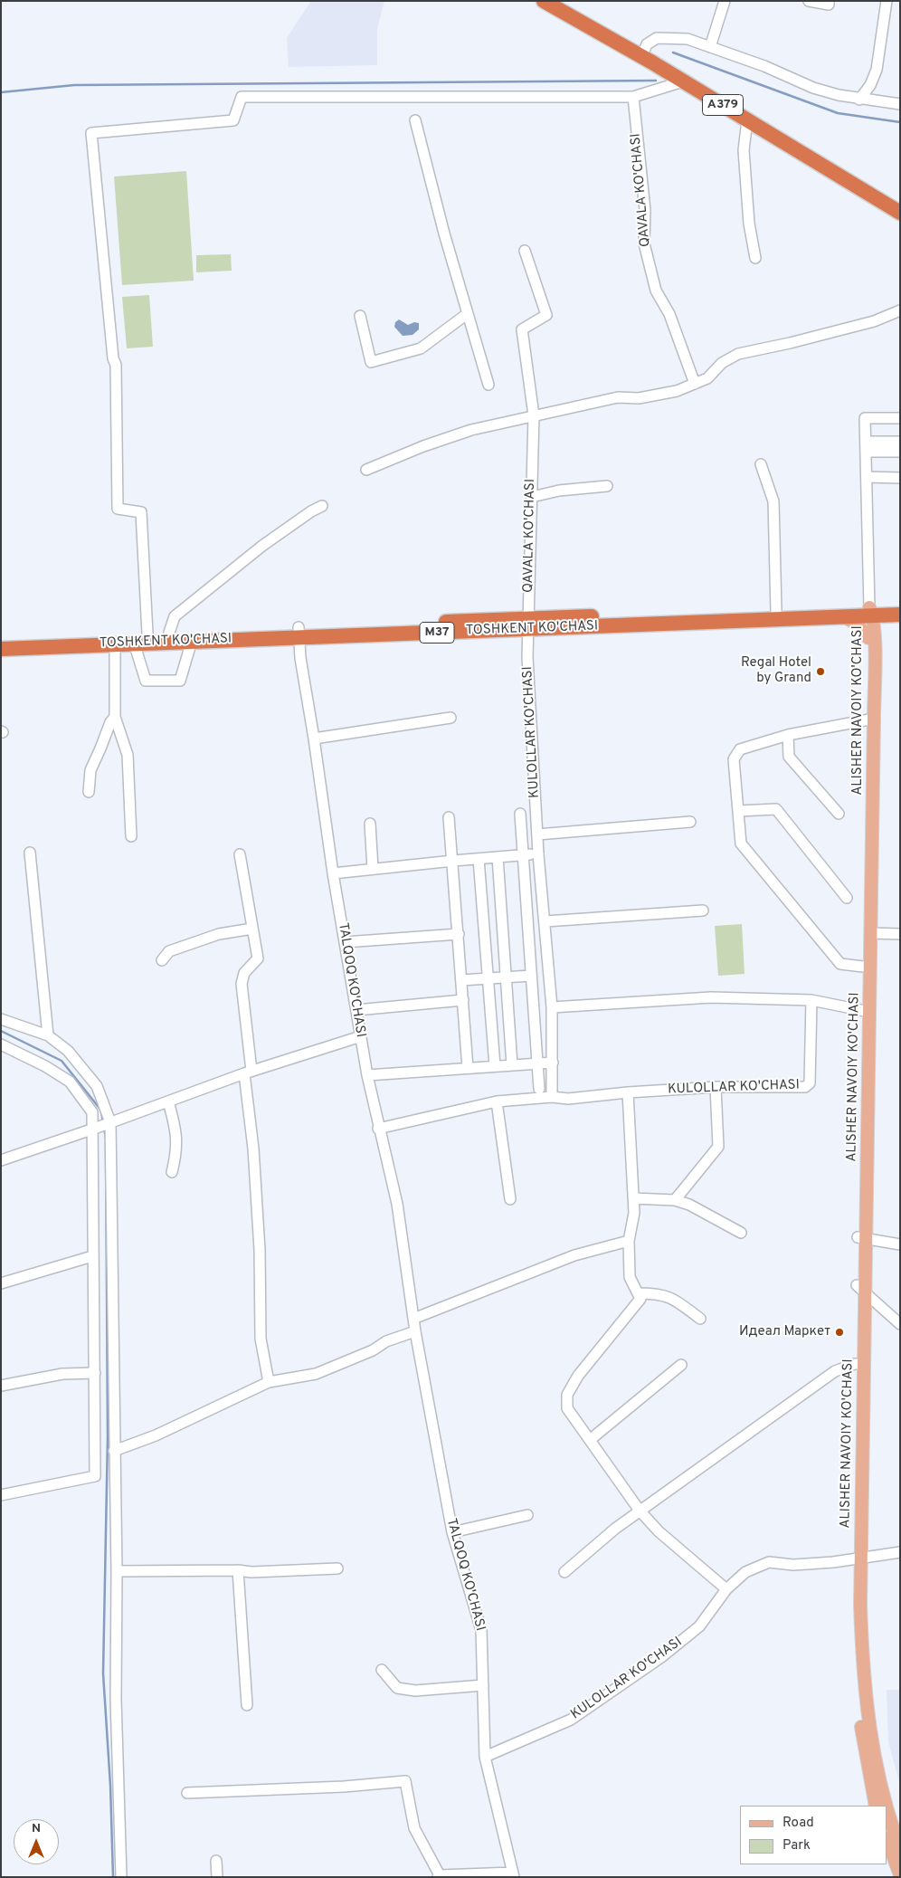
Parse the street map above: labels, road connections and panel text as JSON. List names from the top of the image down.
{
  "streets": {
    "highway": ["A379", "TOSHKENT KO'CHASI", "M37"],
    "main road": ["ALISHER NAVOIY KO'CHASI"],
    "street": ["QAVALA KO'CHASI", "KULOLLAR KO'CHASI", "TALQOQ KO'CHASI"]
  },
  "crossings": [
    ["QAVALA KO'CHASI", "TOSHKENT KO'CHASI"],
    ["QAVALA KO'CHASI", "KULOLLAR KO'CHASI"],
    ["TOSHKENT KO'CHASI", "ALISHER NAVOIY KO'CHASI"],
    ["TOSHKENT KO'CHASI", "KULOLLAR KO'CHASI"],
    ["TOSHKENT KO'CHASI", "TALQOQ KO'CHASI"],
    ["ALISHER NAVOIY KO'CHASI", "KULOLLAR KO'CHASI"],
    ["KULOLLAR KO'CHASI", "TALQOQ KO'CHASI"]
  ],
  "places": ["Regal Hotel by Grand", "Идеал Маркет"],
  "legend": ["Road", "Park"],
  "north": "top"
}
